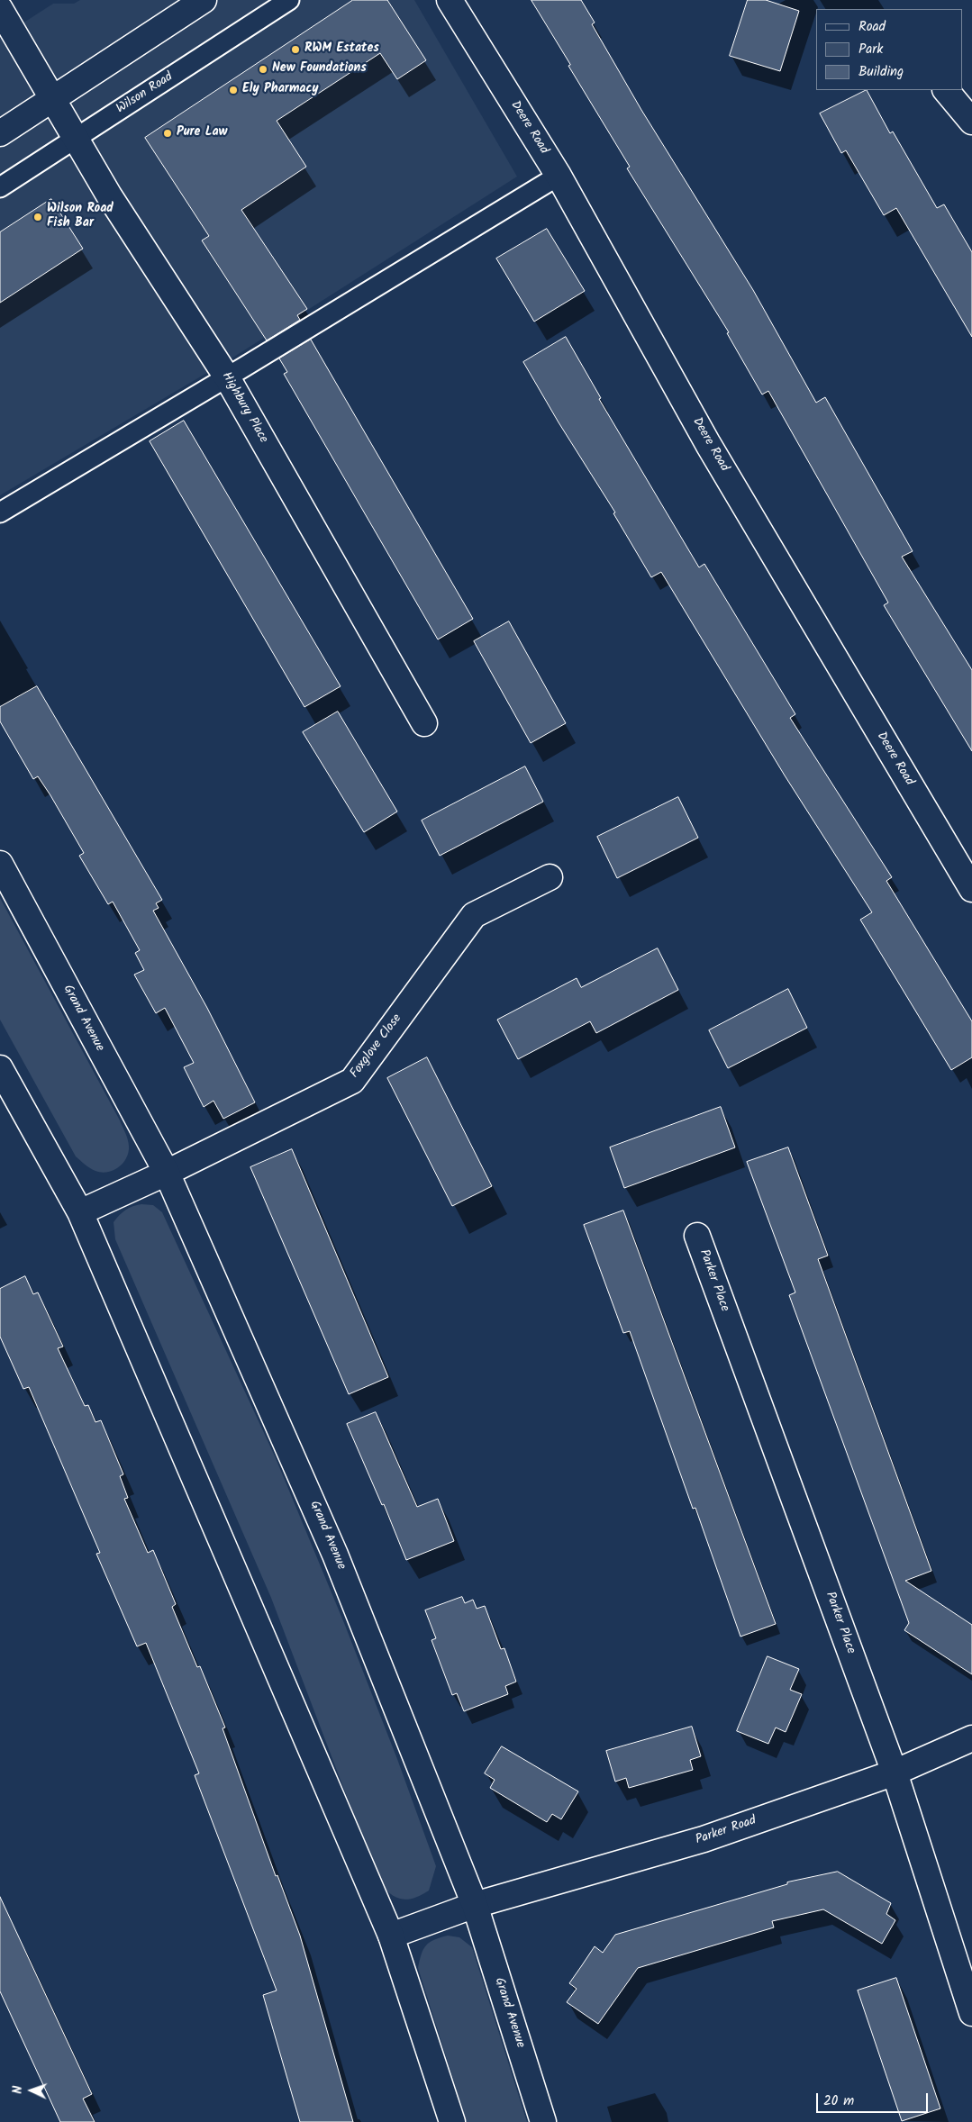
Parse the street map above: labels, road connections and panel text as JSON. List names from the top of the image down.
{
  "streets": {
    "street": [
      "Deere Road",
      "Highbury Place",
      "Grand Avenue",
      "Foxglove Close",
      "Parker Place",
      "Parker Road"
    ],
    "lane": ["Wilson Road"]
  },
  "crossings": [
    ["Wilson Road", "Highbury Place"],
    ["Grand Avenue", "Foxglove Close"],
    ["Grand Avenue", "Parker Road"],
    ["Parker Place", "Parker Road"]
  ],
  "places": [
    "RWM Estates",
    "New Foundations",
    "Ely Pharmacy",
    "Pure Law",
    "Wilson Road Fish Bar"
  ],
  "legend": ["Road", "Park", "Building"],
  "scale_bar": "20 m",
  "north": "left"
}
